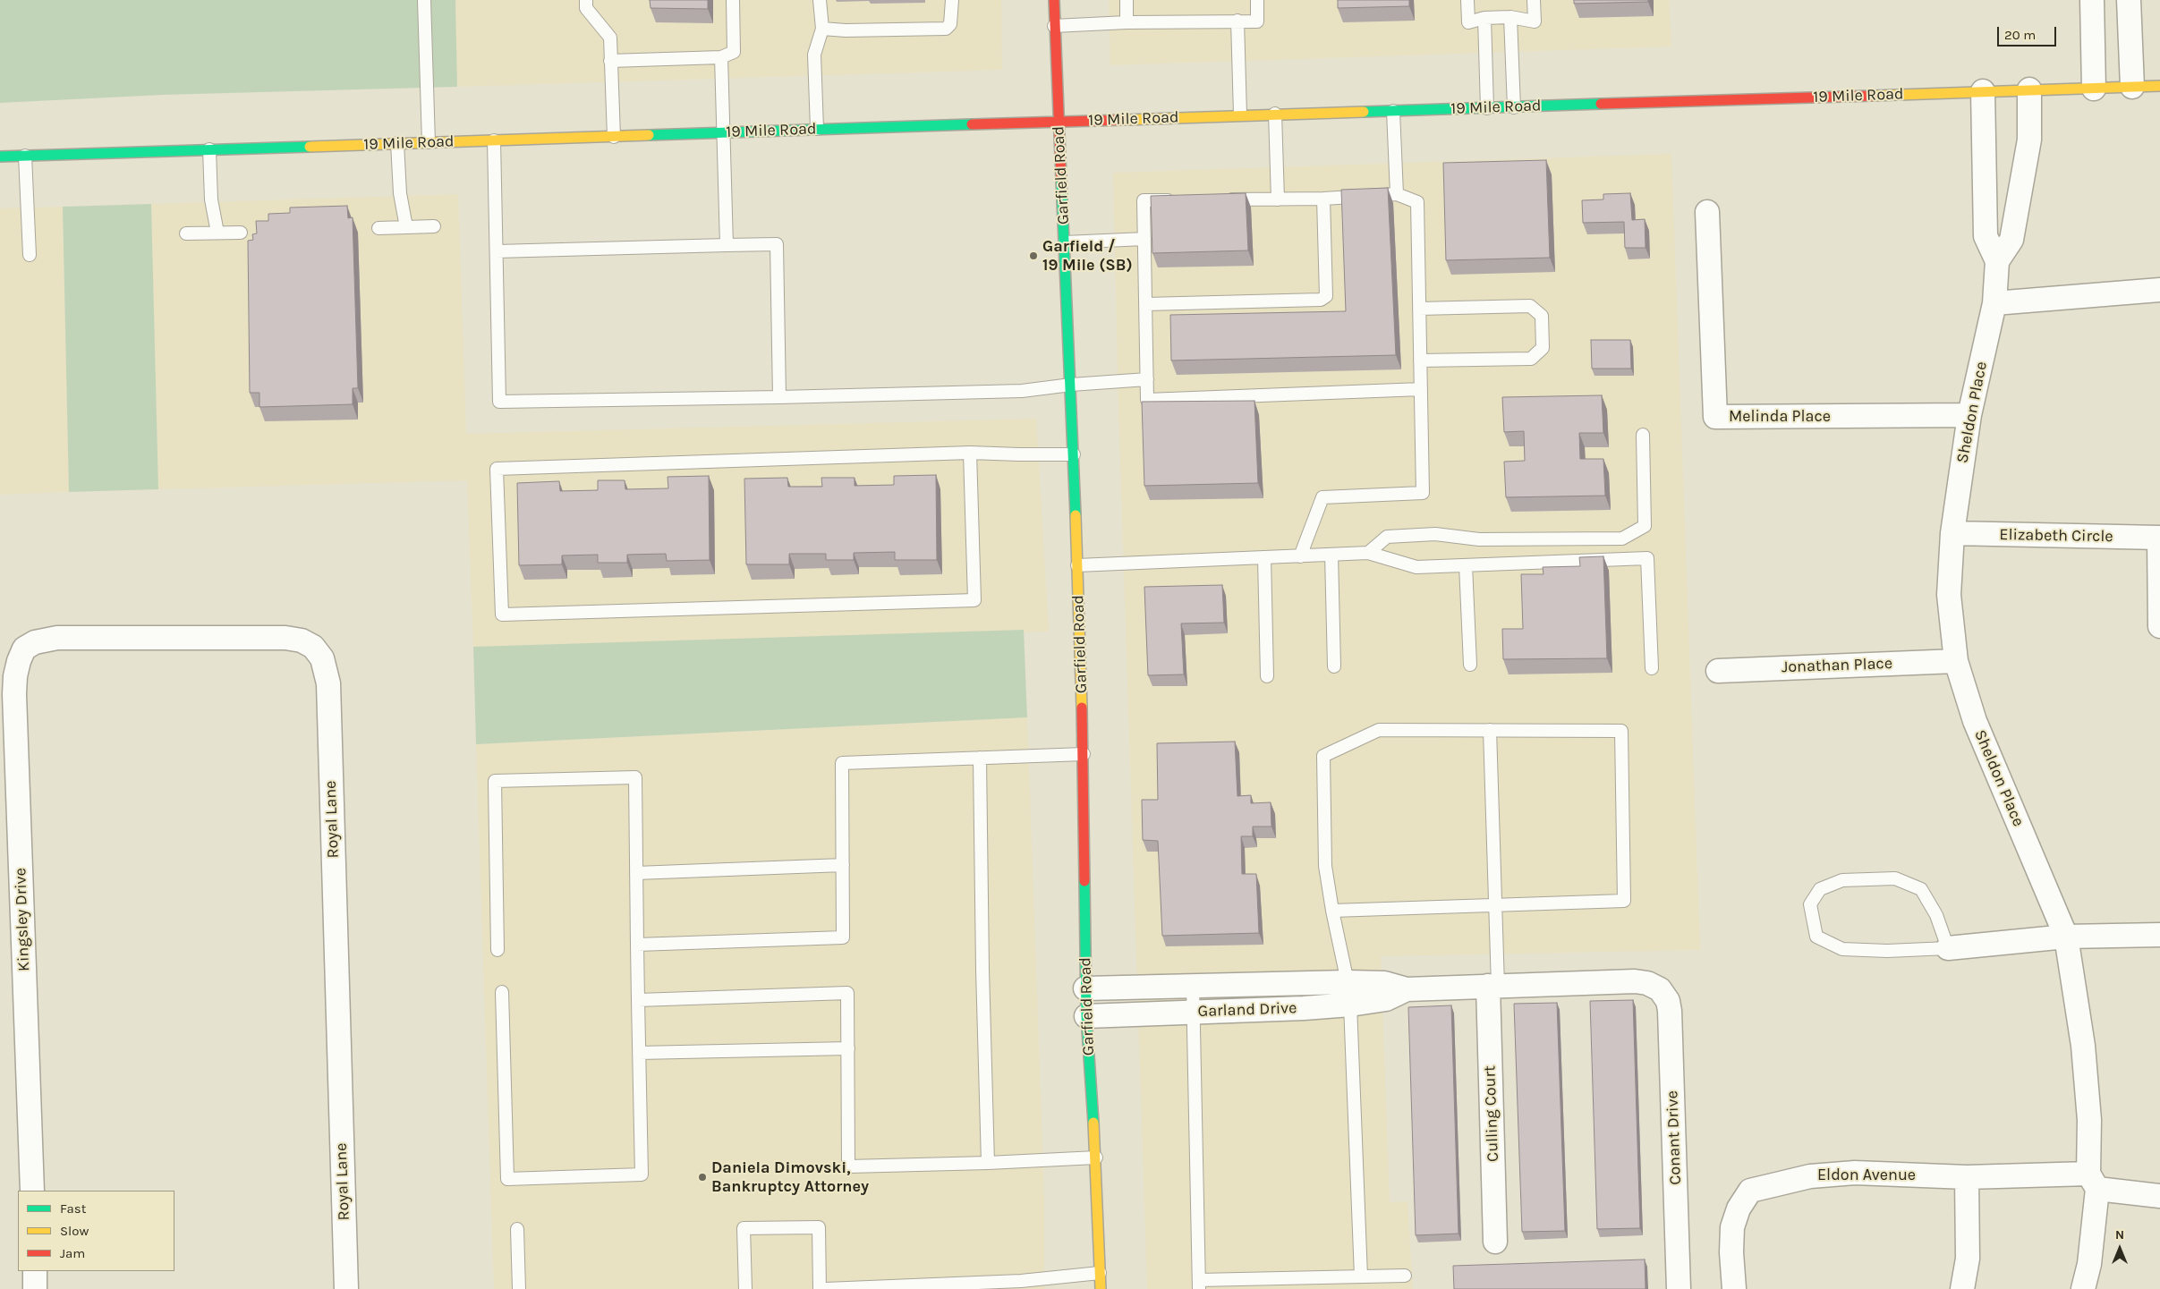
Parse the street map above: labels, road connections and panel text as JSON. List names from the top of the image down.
{
  "streets": {
    "street": [
      "19 Mile Road",
      "Garfield Road",
      "Sheldon Place",
      "Melinda Place",
      "Elizabeth Circle",
      "Jonathan Place",
      "Royal Lane",
      "Kingsley Drive",
      "Garland Drive",
      "Culling Court",
      "Conant Drive",
      "Eldon Avenue"
    ]
  },
  "crossings": [
    ["19 Mile Road", "Garfield Road"],
    ["Garfield Road", "Garland Drive"],
    ["Sheldon Place", "Melinda Place"],
    ["Sheldon Place", "Elizabeth Circle"],
    ["Sheldon Place", "Jonathan Place"],
    ["Sheldon Place", "Eldon Avenue"],
    ["Royal Lane", "Kingsley Drive"],
    ["Garland Drive", "Culling Court"],
    ["Garland Drive", "Conant Drive"]
  ],
  "places": ["Garfield / 19 Mile (SB)", "Daniela Dimovski, Bankruptcy Attorney"],
  "legend": ["Fast", "Slow", "Jam"],
  "scale_bar": "20 m",
  "north": "top"
}
